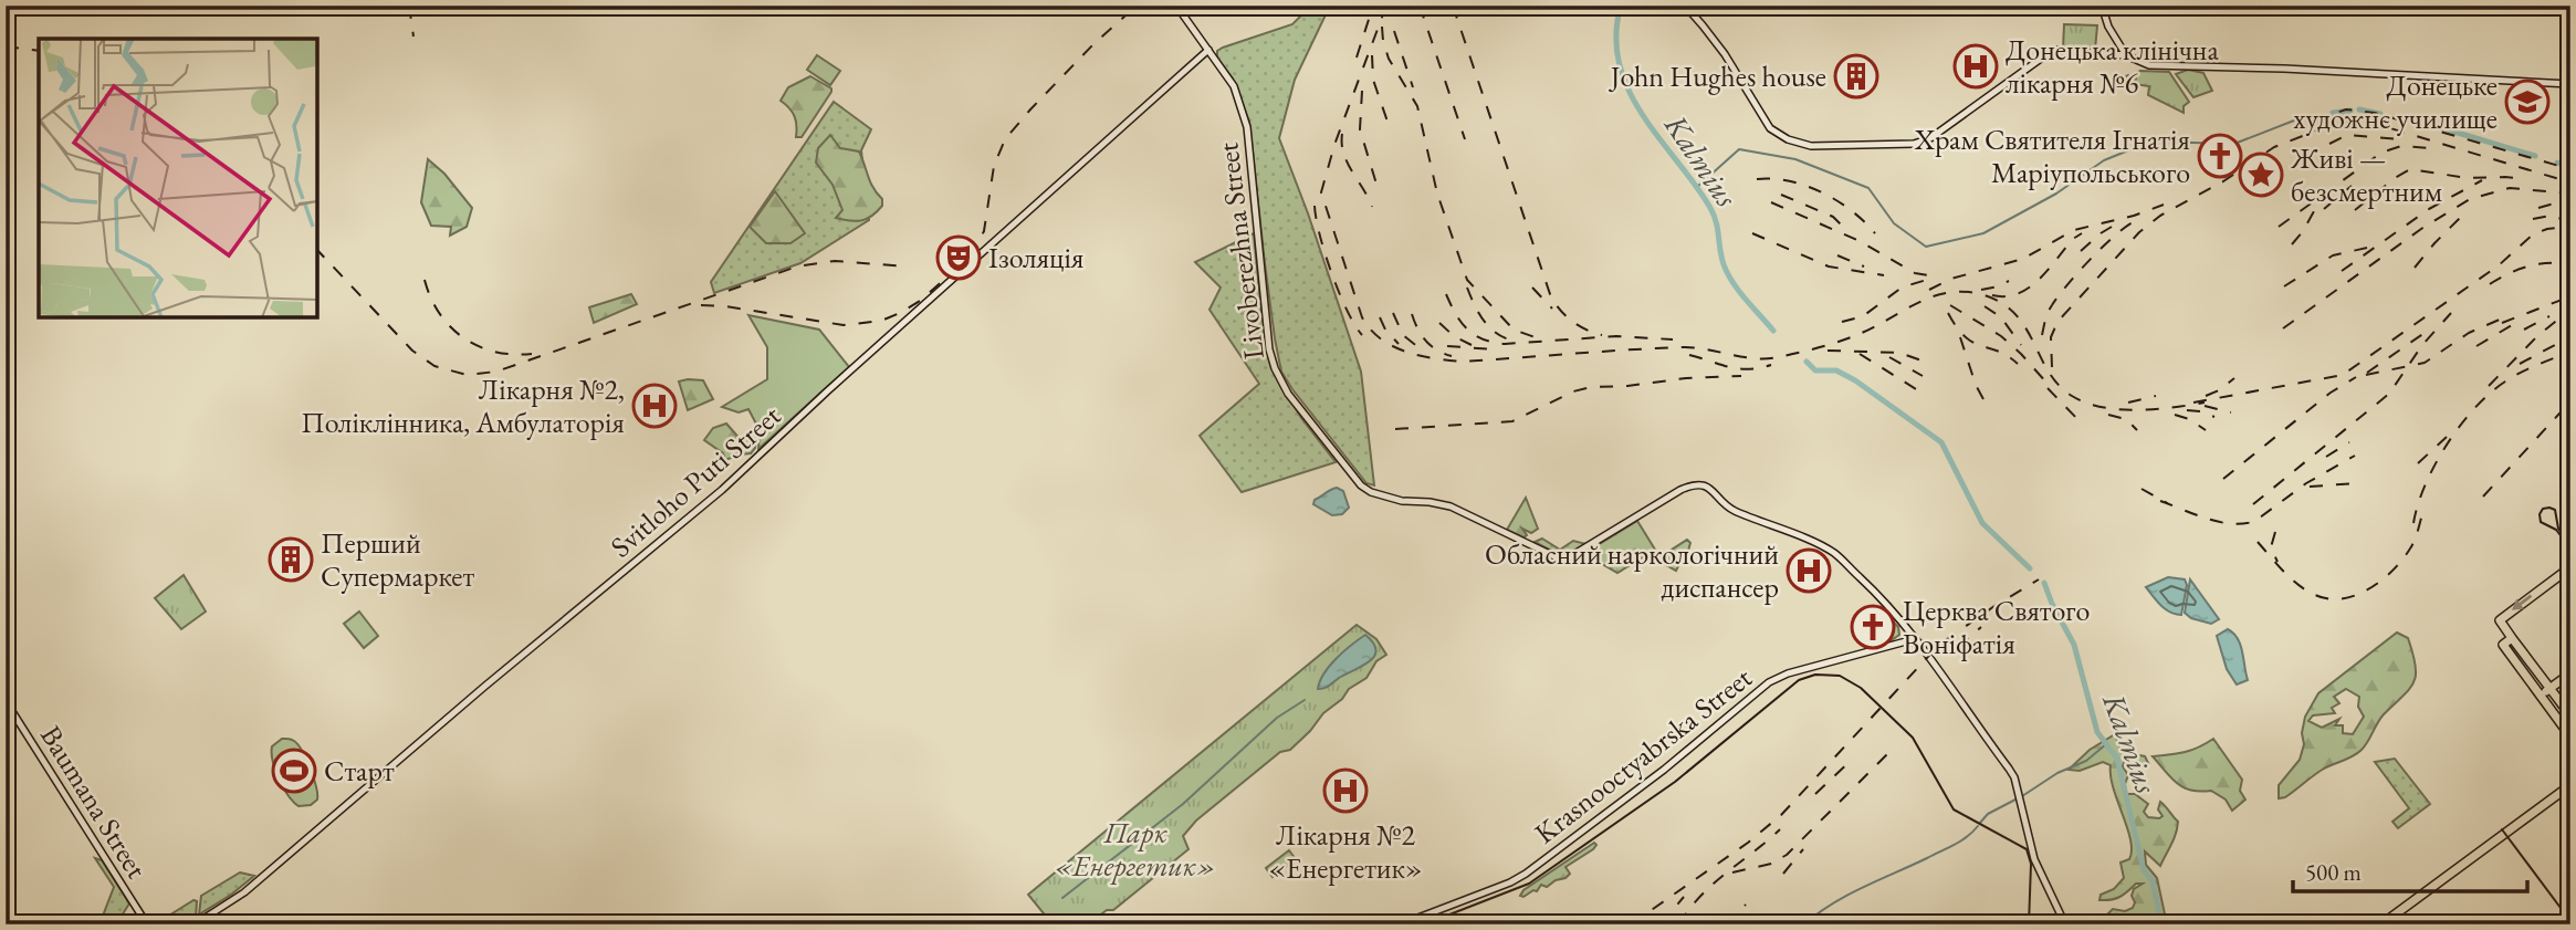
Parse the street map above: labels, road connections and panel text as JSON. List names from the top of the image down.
{
  "streets": {
    "main road": [
      "Livoberezhna Street",
      "Svitloho Puti Street",
      "Krasnooctyabrska Street",
      "Baumana Street"
    ]
  },
  "crossings": [
    ["Livoberezhna Street", "Svitloho Puti Street"],
    ["Livoberezhna Street", "Krasnooctyabrska Street"]
  ],
  "water": ["Kalmius"],
  "parks": ["Парк «Енергетик»"],
  "places": {
    "hospital": [
      "Донецька клінічна лікарня №6",
      "Лікарня №2, Поліклінника, Амбулаторія",
      "Обласний наркологічний диспансер",
      "Лікарня №2 «Енергетик»"
    ],
    "building": ["John Hughes house", "Перший Супермаркет"],
    "school or university": ["Донецьке художнє училище"],
    "church": ["Храм Святителя Ігнатія Маріупольського", "Церква Святого Воніфатія"],
    "place": ["Живі — безсмертним"],
    "theatre": ["Ізоляція"],
    "sports": ["Старт"]
  },
  "scale_bar": "500 m"
}
